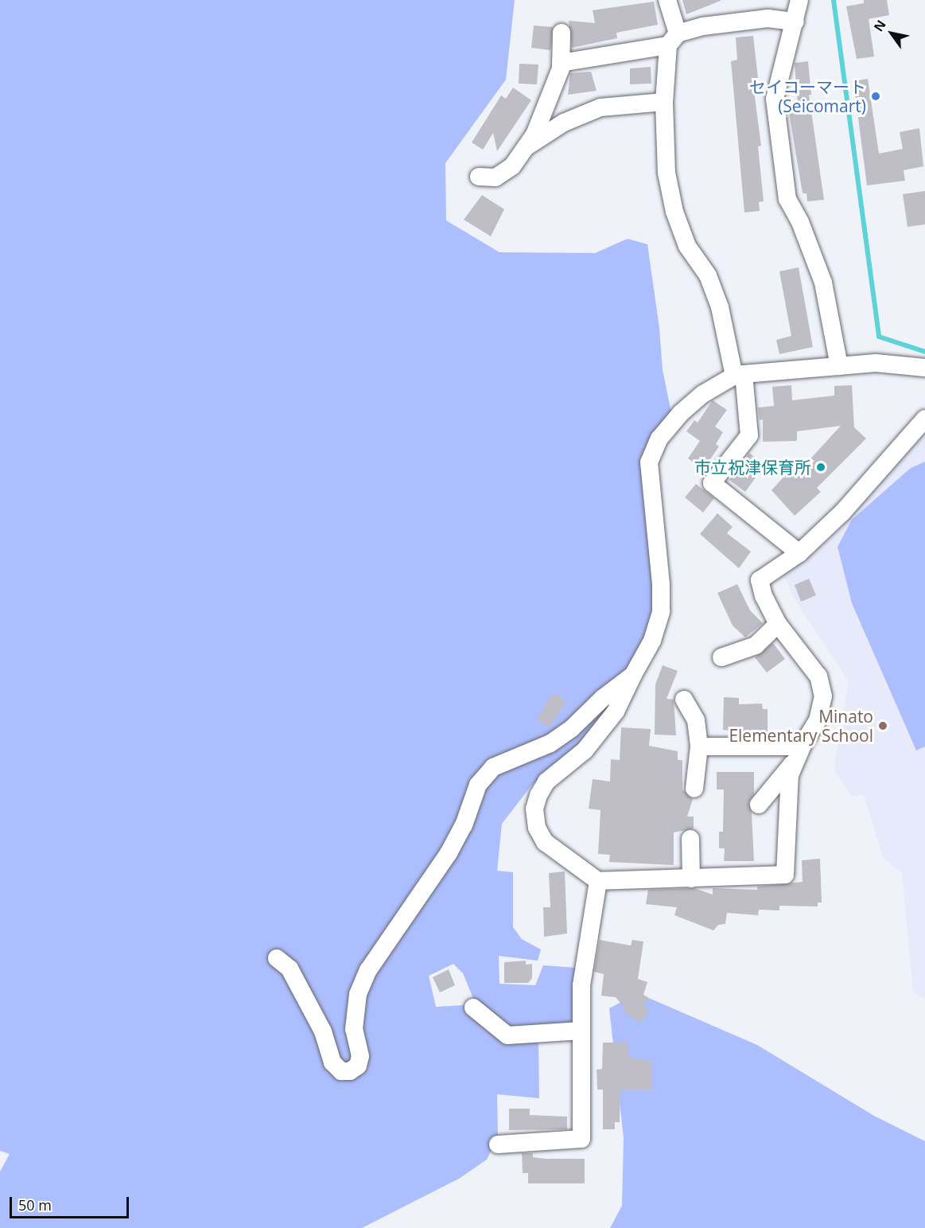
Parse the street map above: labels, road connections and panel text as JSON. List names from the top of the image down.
{
  "places": ["セイコーマート (Seicomart)", "市立祝津保育所", "Minato Elementary School"],
  "scale_bar": "50 m",
  "north": "top left"
}
